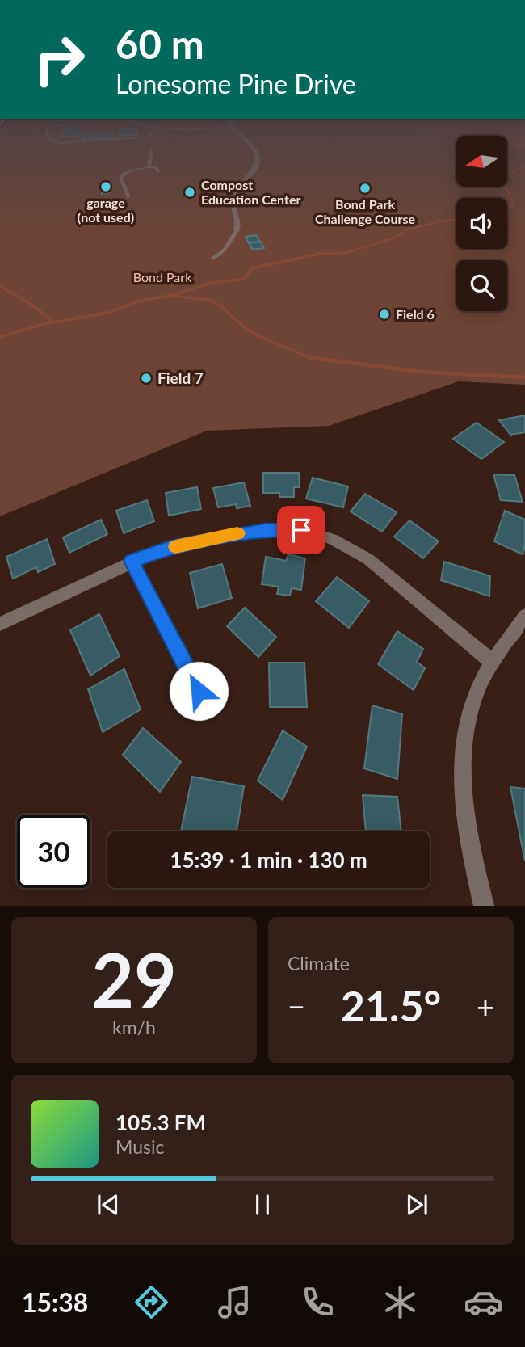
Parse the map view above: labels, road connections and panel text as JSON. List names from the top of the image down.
{
  "parks": ["Bond Park"],
  "places": [
    "garage (not used)",
    "Bond Park Challenge Course",
    "Compost Education Center",
    "Field 6",
    "Field 7"
  ],
  "north": "left",
  "page": {
    "turn": ["60 m", "Lonesome Pine Drive"],
    "limit": "30",
    "trip": "15:39 · 1 min · 130 m",
    "tile": [
      ["29", "km/h"],
      "Climate"
    ],
    "heat": ["−", "21.5°", "+"],
    "song": ["105.3 FM", "Music"],
    "tabs": "15:38"
  }
}
